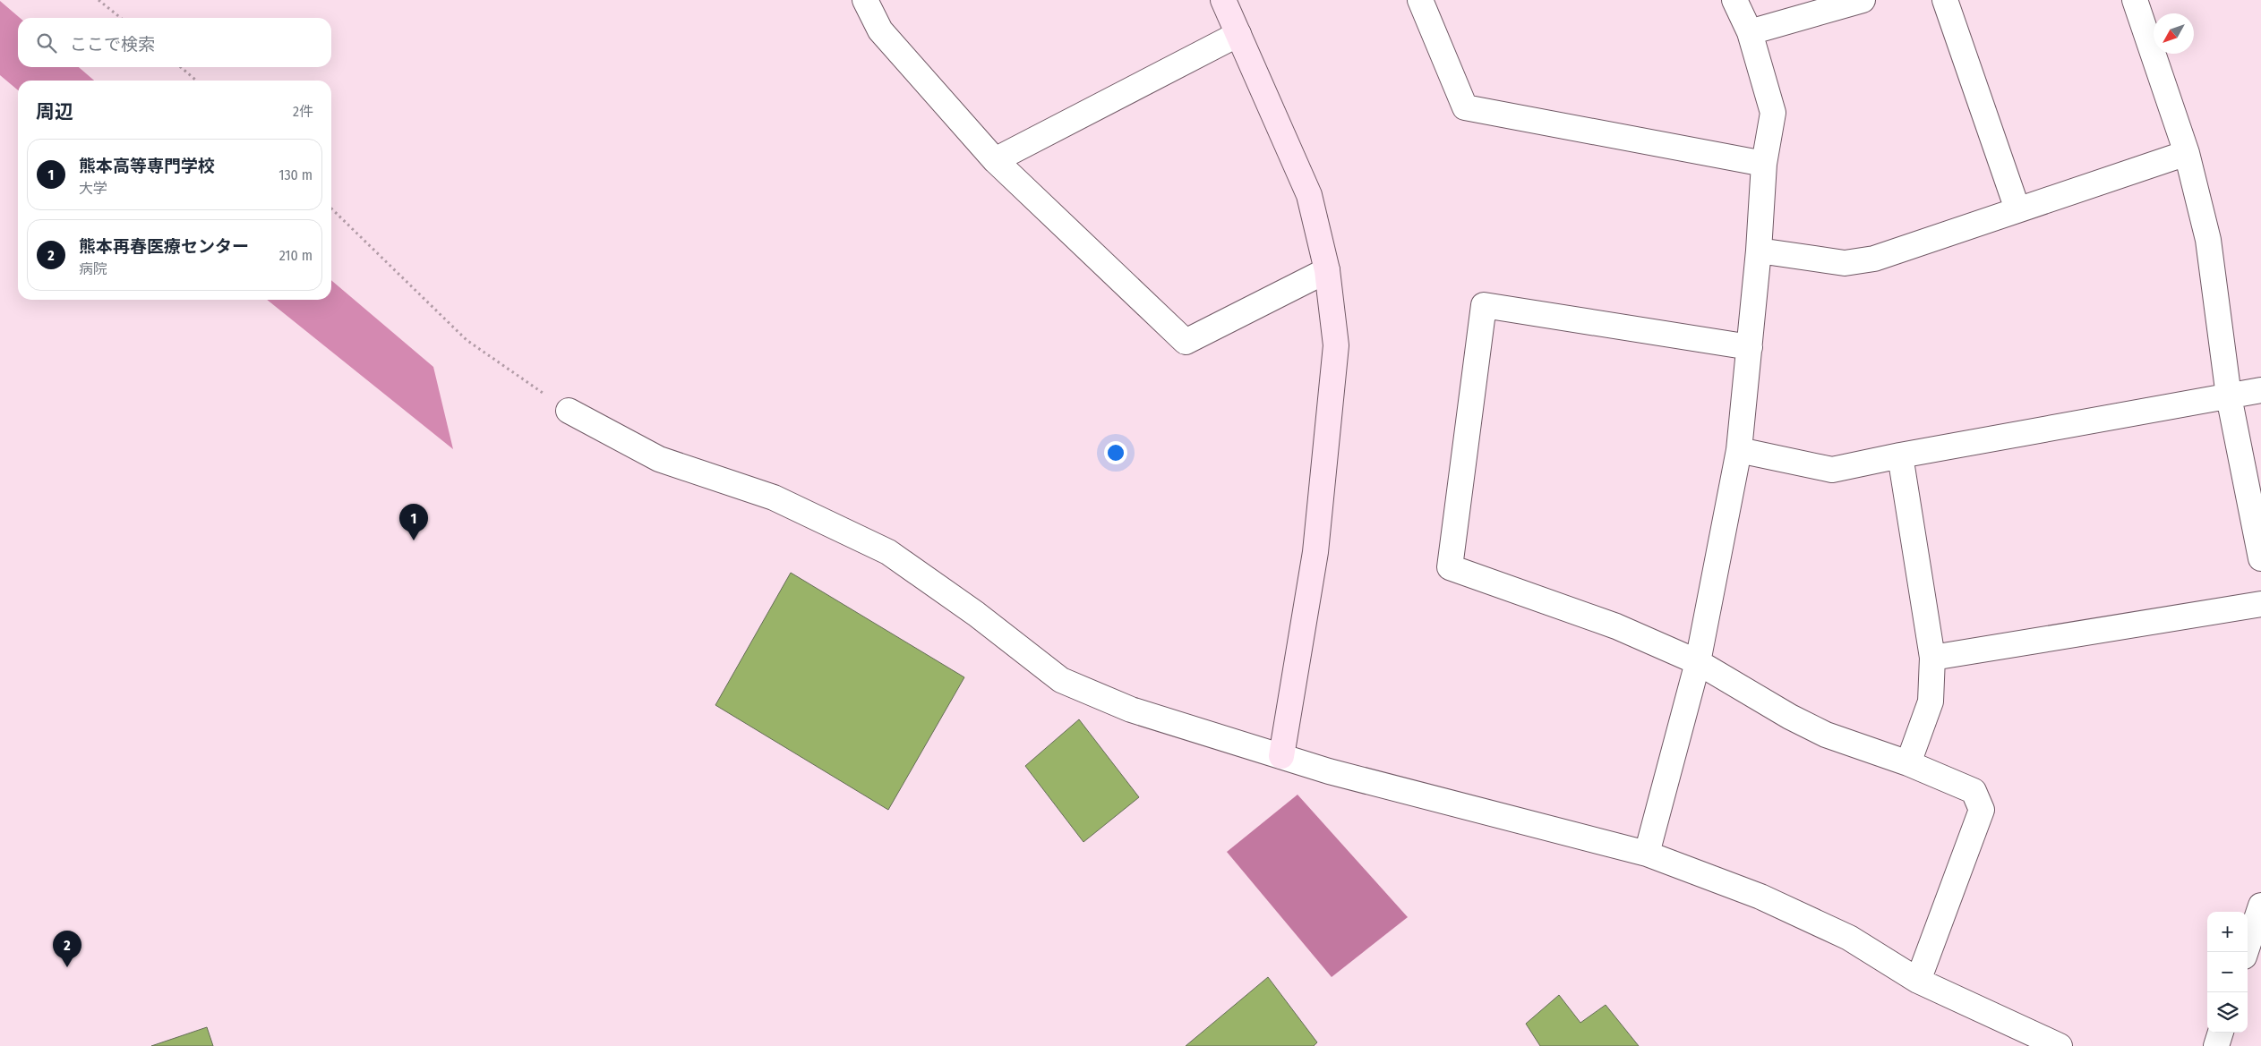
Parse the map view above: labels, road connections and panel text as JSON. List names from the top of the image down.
{
  "north": "bottom left",
  "page": {
    "search": "ここで検索",
    "heading": ["周辺", "2件"],
    "list": [
      {
        "mark": "1",
        "name": "熊本高等専門学校",
        "note": "大学",
        "value": "130 m"
      },
      {
        "mark": "2",
        "name": "熊本再春医療センター",
        "note": "病院",
        "value": "210 m"
      }
    ],
    "pins": ["1", "2"],
    "map_buttons": ["+", "−"]
  }
}
